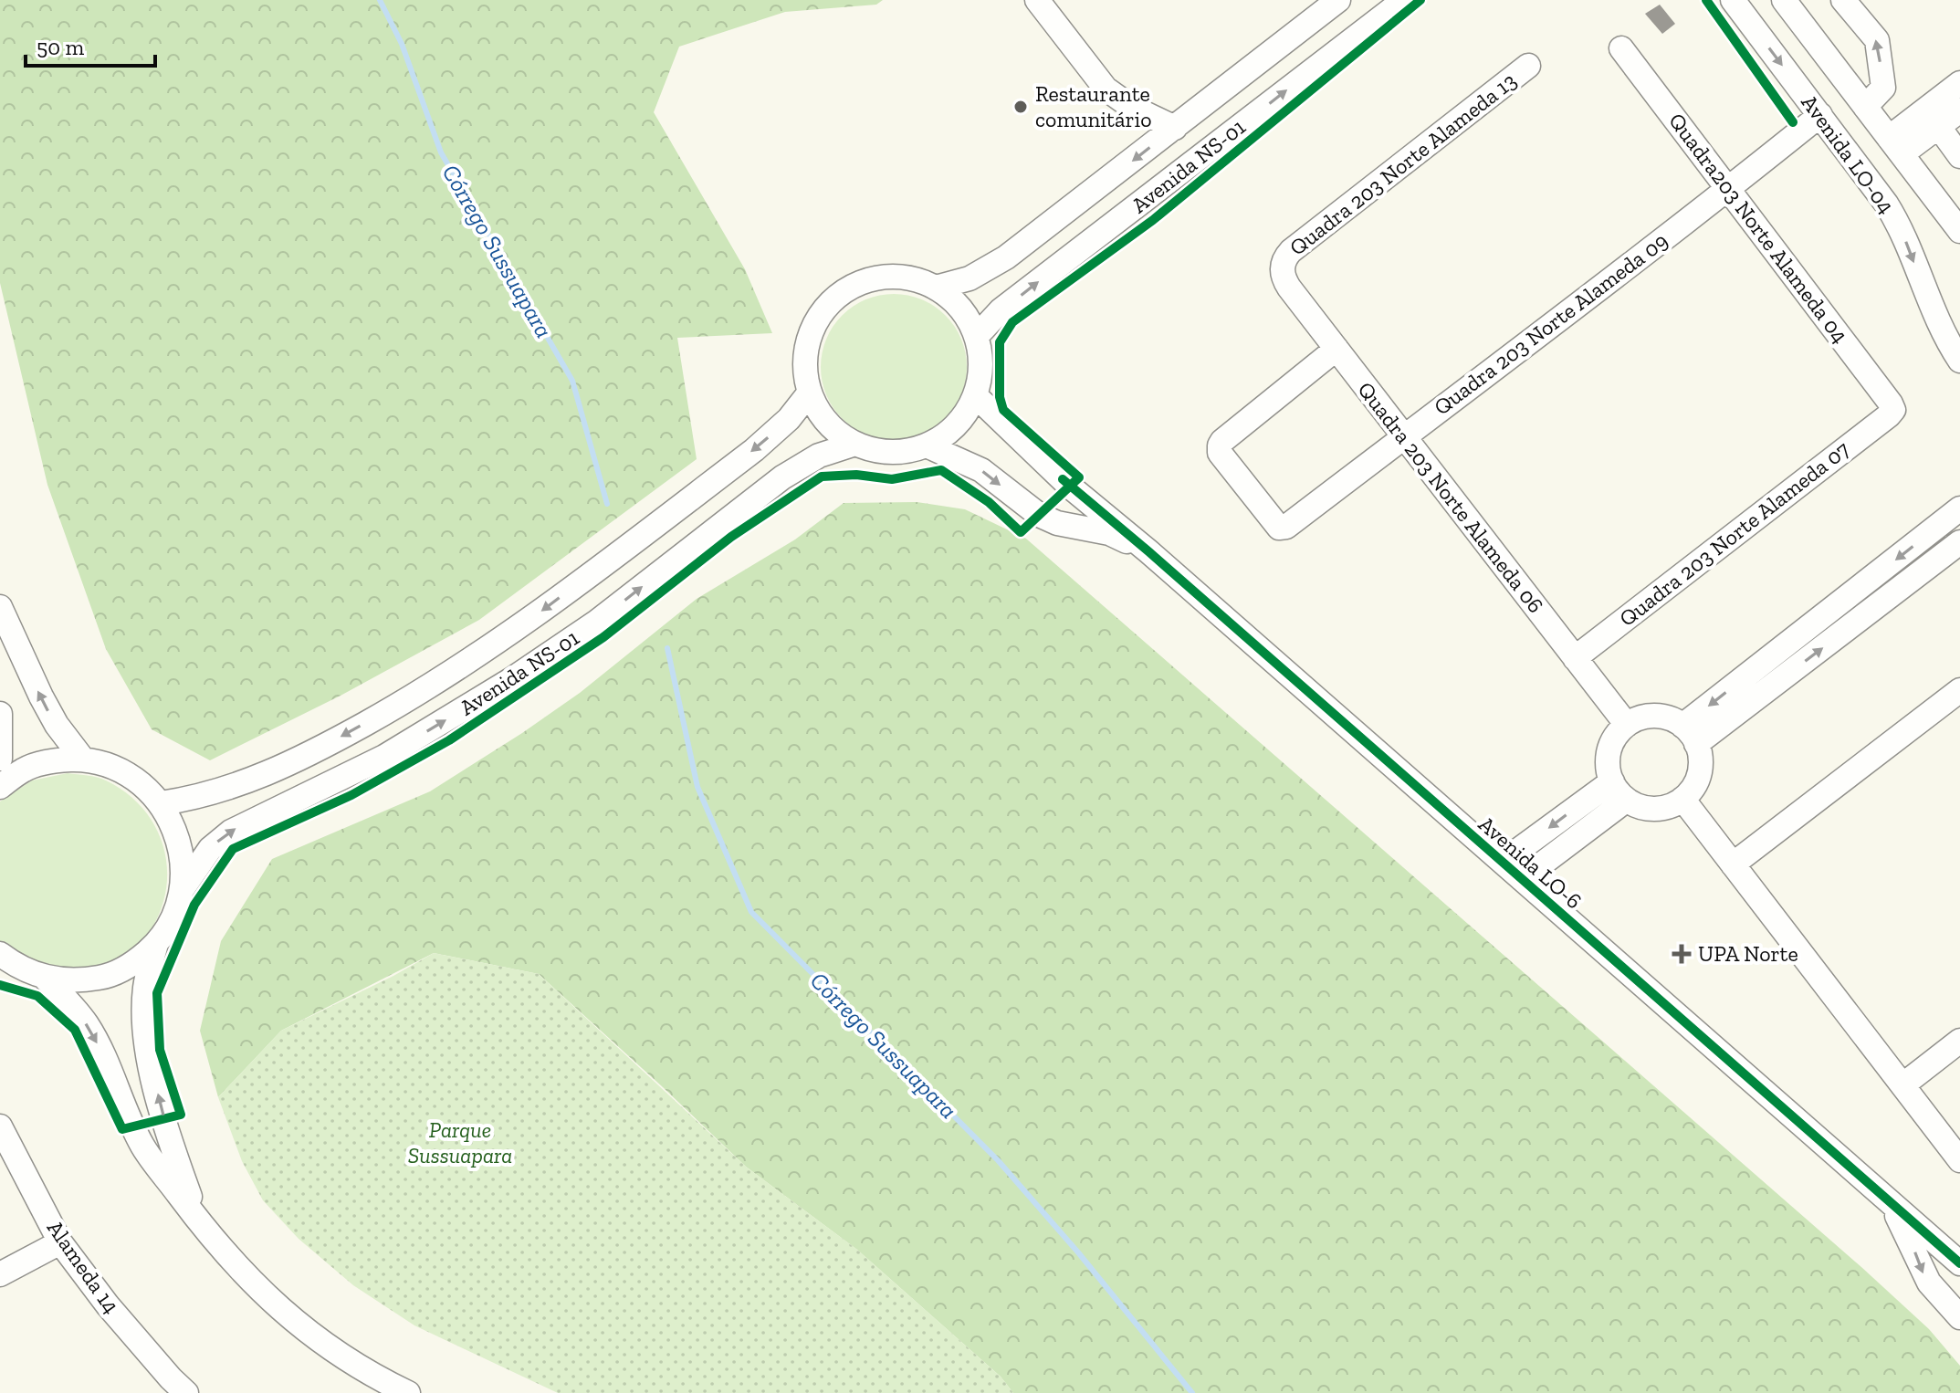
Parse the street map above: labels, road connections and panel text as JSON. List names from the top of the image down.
{
  "streets": {
    "street": [
      "Avenida LO-04",
      "Quadra 203 Norte Alameda 13",
      "Avenida NS-01",
      "Quadra203 Norte Alameda 04",
      "Quadra 203 Norte Alameda 09",
      "Quadra 203 Norte Alameda 06",
      "Quadra 203 Norte Alameda 07",
      "Avenida LO-6",
      "Alameda 14"
    ]
  },
  "crossings": [
    ["Avenida LO-04", "Quadra 203 Norte Alameda 09"],
    ["Quadra 203 Norte Alameda 13", "Quadra 203 Norte Alameda 06"],
    ["Quadra203 Norte Alameda 04", "Quadra 203 Norte Alameda 09"],
    ["Quadra203 Norte Alameda 04", "Quadra 203 Norte Alameda 07"],
    ["Quadra 203 Norte Alameda 09", "Quadra 203 Norte Alameda 06"],
    ["Quadra 203 Norte Alameda 06", "Quadra 203 Norte Alameda 07"]
  ],
  "water": ["Córrego Sussuapara"],
  "parks": ["Parque Sussuapara"],
  "places": {
    "other": ["Restaurante comunitário"],
    "health": ["UPA Norte"]
  },
  "scale_bar": "50 m"
}
